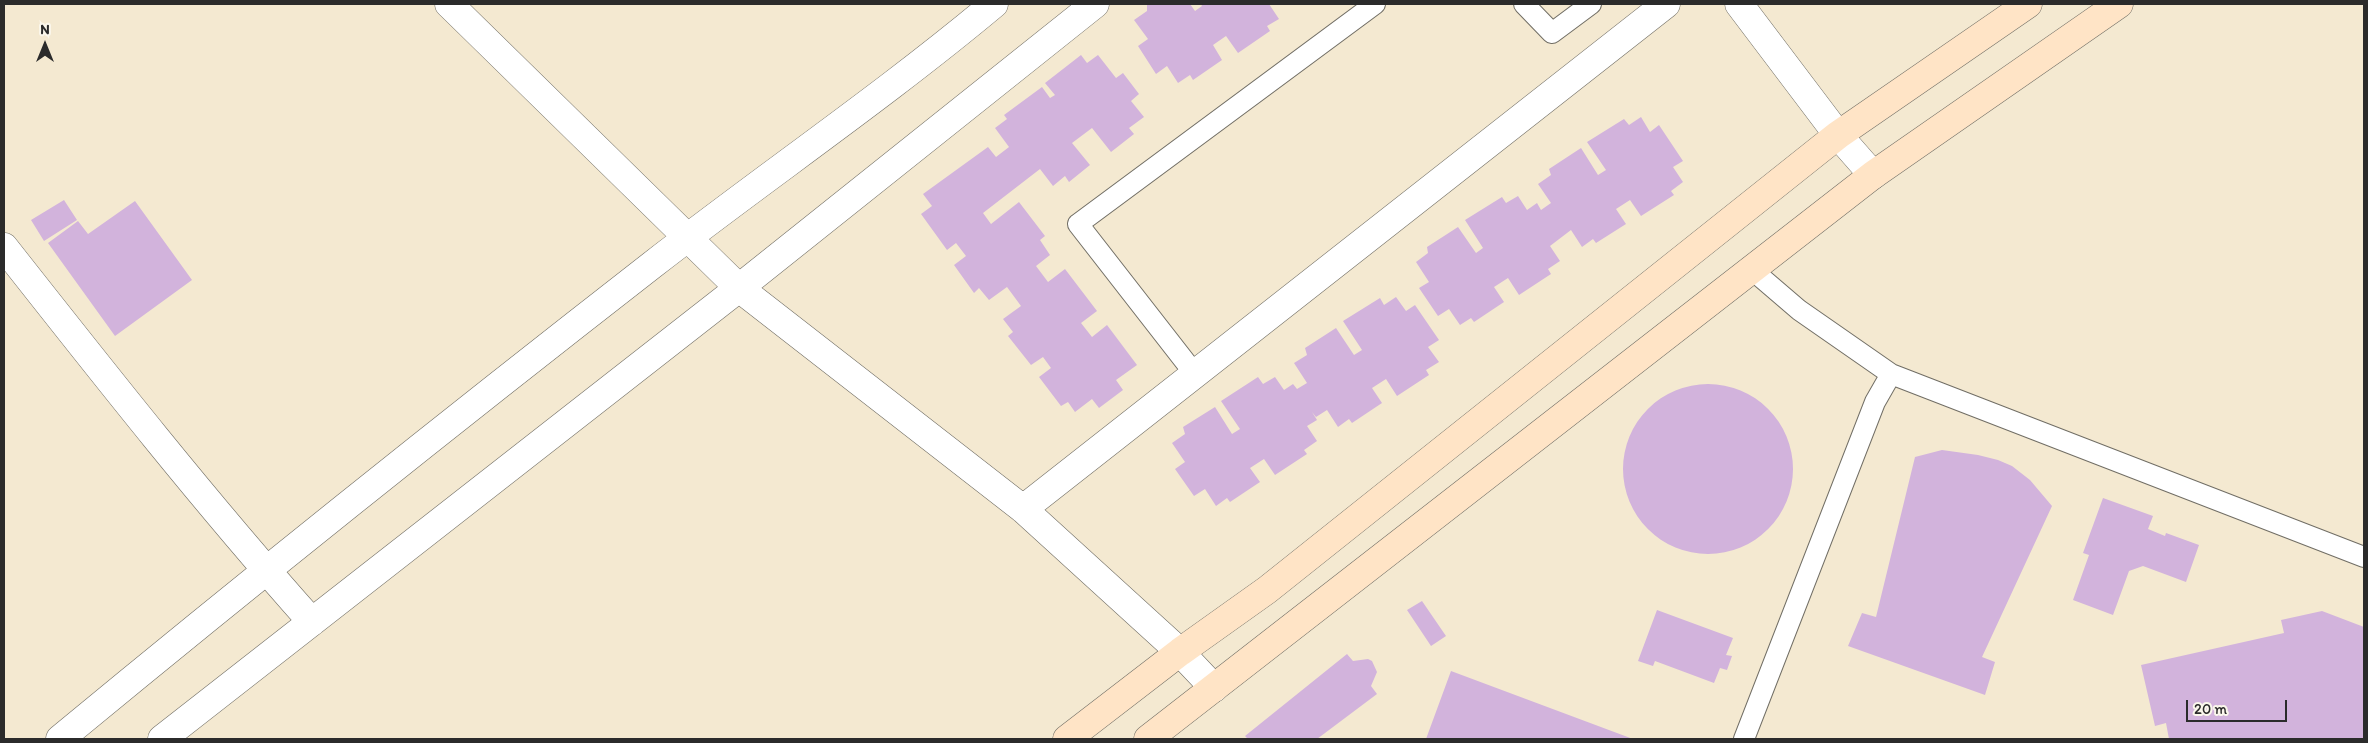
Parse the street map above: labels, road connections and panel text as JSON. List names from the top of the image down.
{
  "scale_bar": "20 m",
  "north": "top"
}
